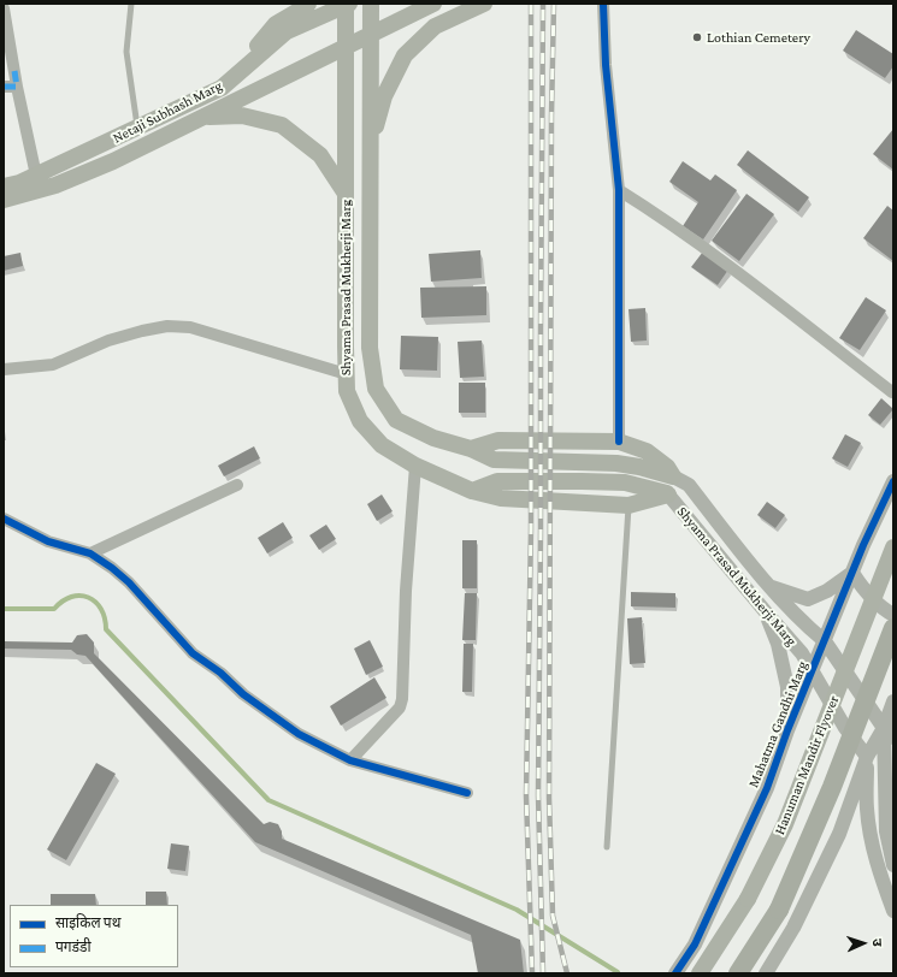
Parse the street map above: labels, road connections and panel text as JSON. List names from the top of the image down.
{
  "streets": {
    "highway": ["Hanuman Mandir Flyover"],
    "main road": ["Netaji Subhash Marg", "Shyama Prasad Mukherji Marg"],
    "street": ["Mahatma Gandhi Marg"]
  },
  "crossings": [
    ["Netaji Subhash Marg", "Shyama Prasad Mukherji Marg"],
    ["Shyama Prasad Mukherji Marg", "Mahatma Gandhi Marg"]
  ],
  "places": ["Lothian Cemetery"],
  "legend": ["साइकिल पथ", "पगडंडी"],
  "north": "right"
}
